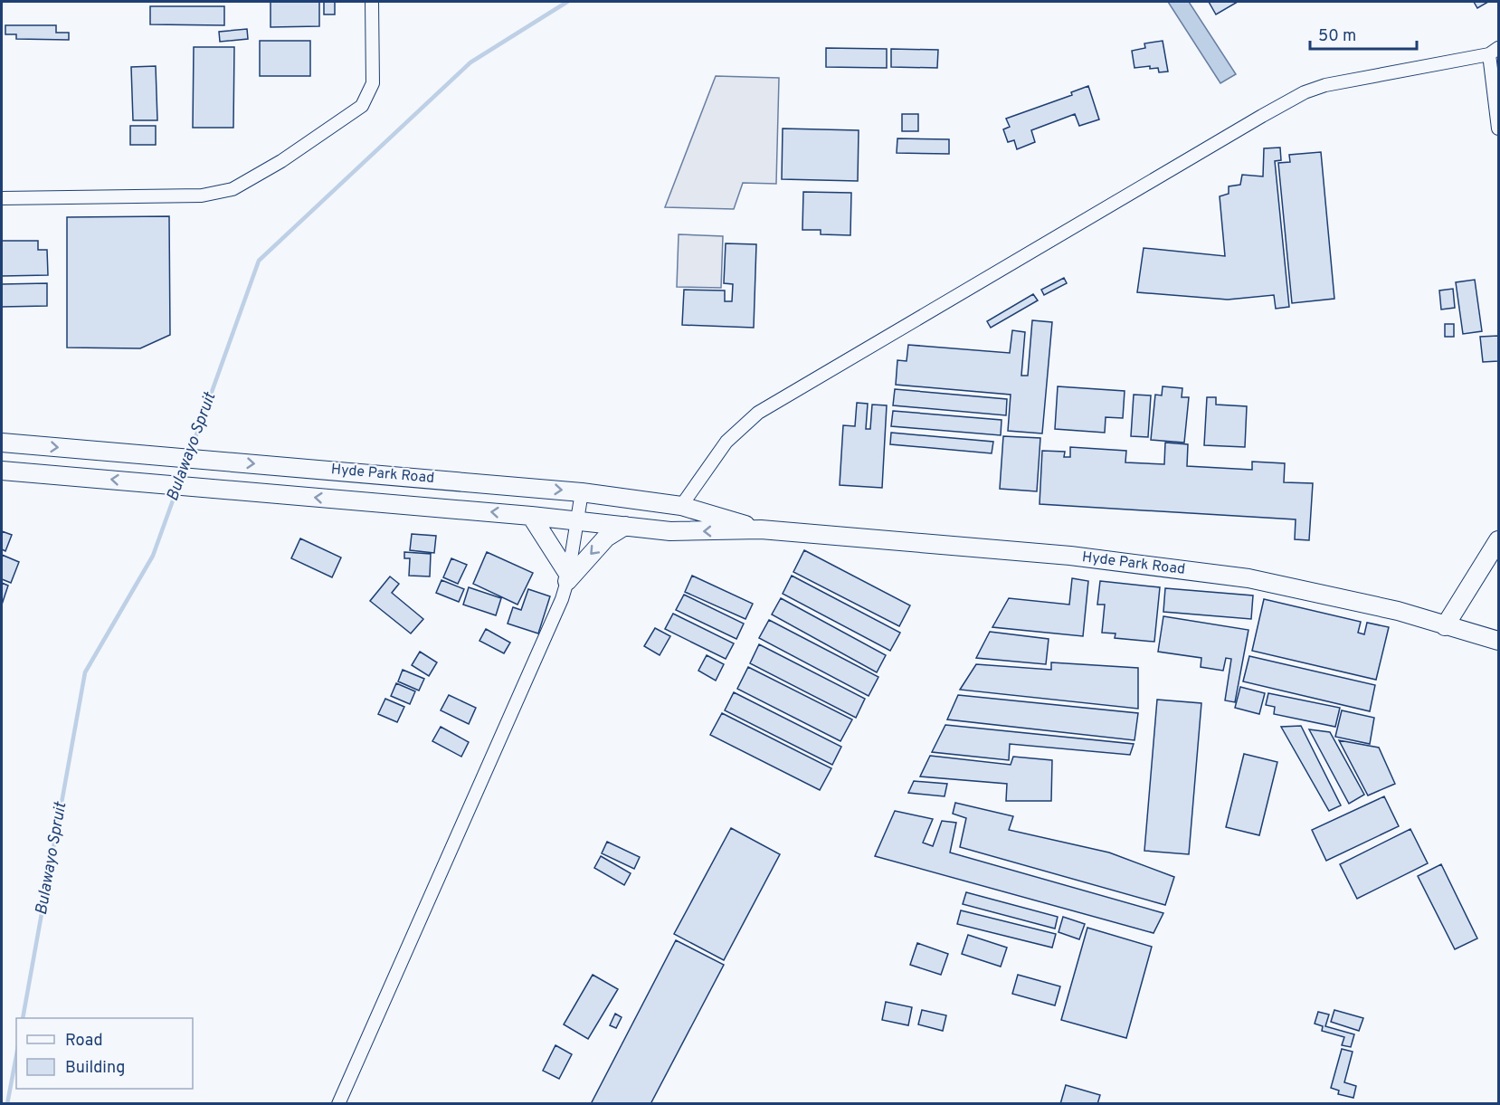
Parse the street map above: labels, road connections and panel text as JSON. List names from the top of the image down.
{
  "streets": {
    "street": ["Hyde Park Road"]
  },
  "water": ["Bulawayo Spruit"],
  "legend": ["Road", "Building"],
  "scale_bar": "50 m"
}
